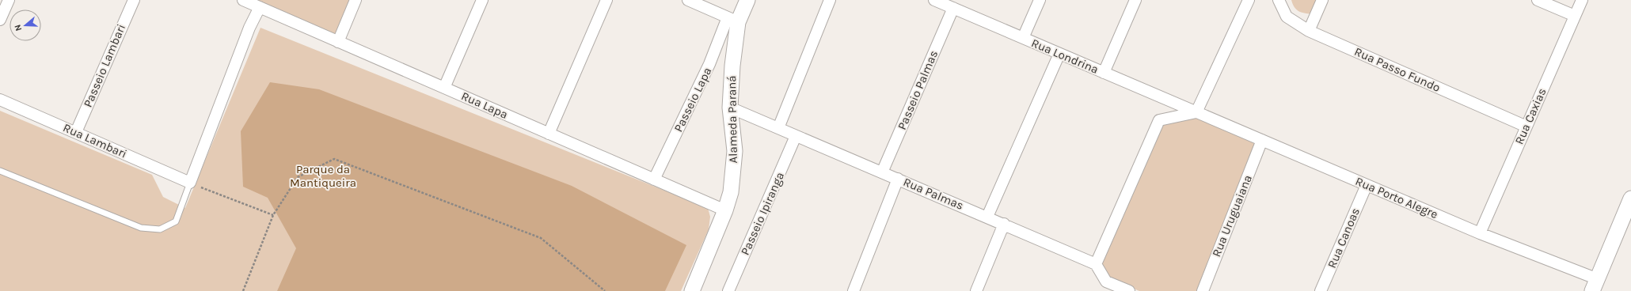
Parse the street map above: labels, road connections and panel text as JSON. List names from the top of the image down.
{
  "streets": {
    "street": [
      "Rua Londrina",
      "Passeio Lambari",
      "Rua Passo Fundo",
      "Passeio Palmas",
      "Passeio Lapa",
      "Rua Lapa",
      "Rua Caxias",
      "Alameda Paraná",
      "Rua Lambari",
      "Rua Palmas",
      "Rua Porto Alegre",
      "Passeio Ipiranga",
      "Rua Uruguaiana",
      "Rua Canoas"
    ]
  },
  "crossings": [
    ["Rua Londrina", "Passeio Palmas"],
    ["Rua Londrina", "Rua Porto Alegre"],
    ["Passeio Lambari", "Rua Lambari"],
    ["Rua Passo Fundo", "Rua Caxias"],
    ["Passeio Palmas", "Rua Palmas"],
    ["Passeio Lapa", "Rua Lapa"],
    ["Passeio Lapa", "Alameda Paraná"],
    ["Rua Lapa", "Alameda Paraná"],
    ["Rua Caxias", "Rua Porto Alegre"],
    ["Alameda Paraná", "Rua Palmas"],
    ["Rua Palmas", "Passeio Ipiranga"],
    ["Rua Porto Alegre", "Rua Uruguaiana"],
    ["Rua Porto Alegre", "Rua Canoas"]
  ],
  "parks": ["Parque da Mantiqueira"],
  "north": "left"
}
